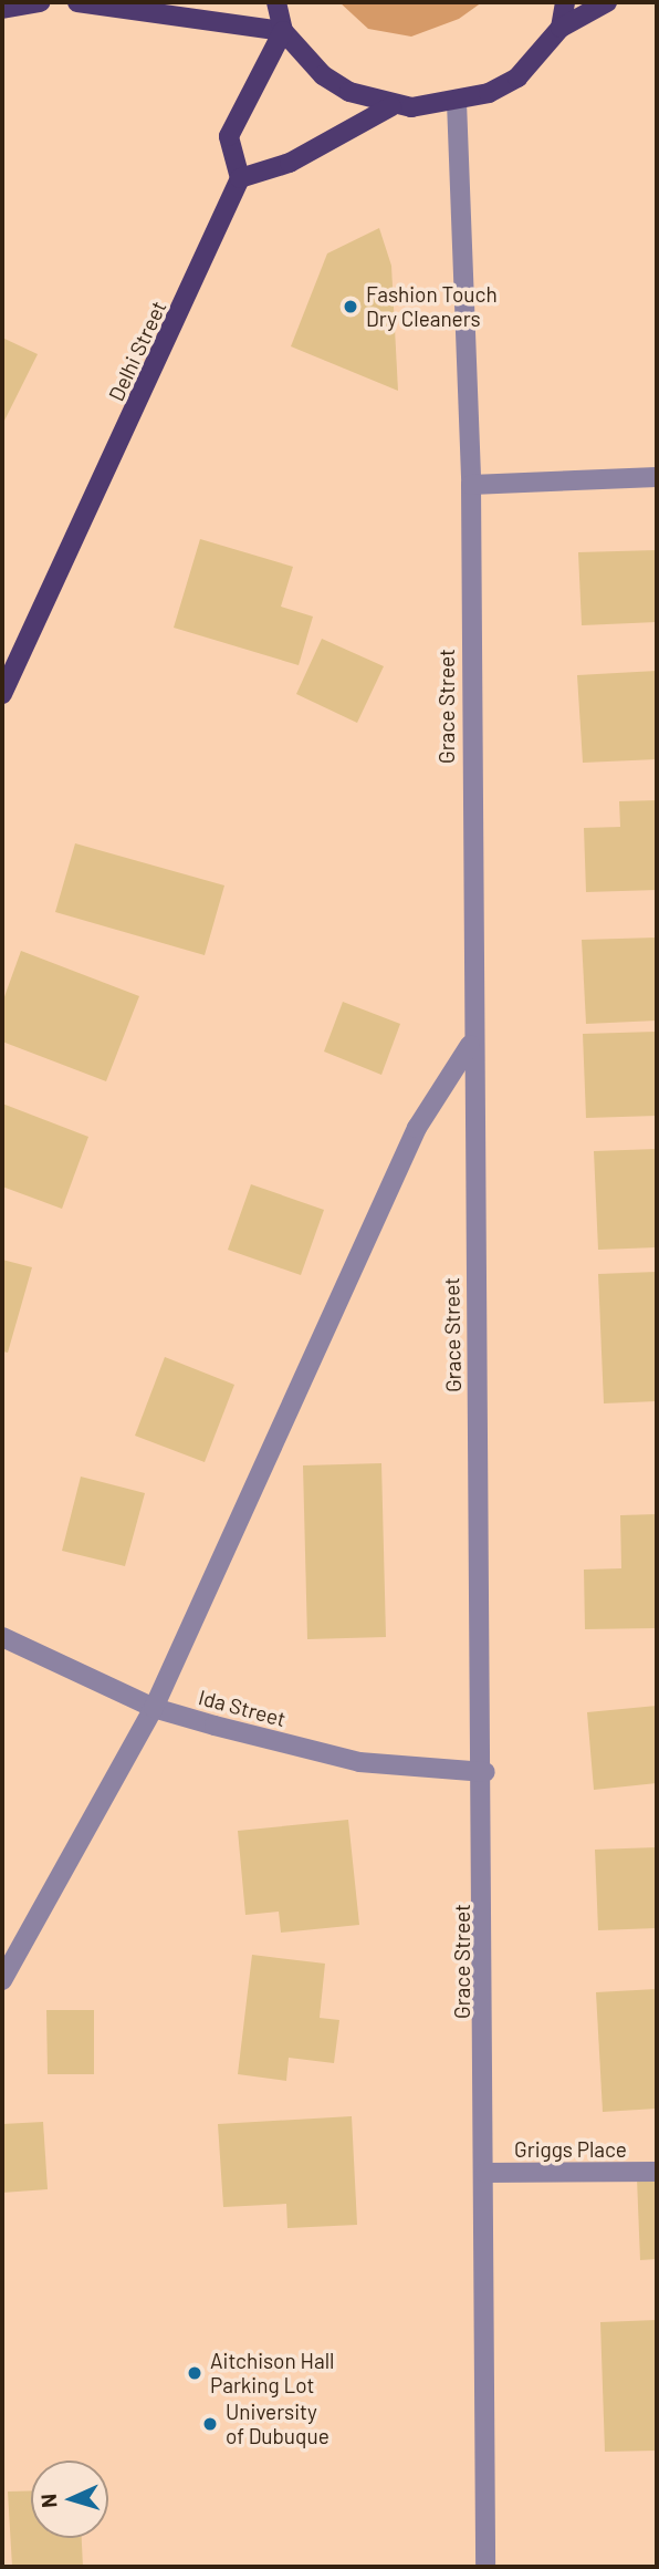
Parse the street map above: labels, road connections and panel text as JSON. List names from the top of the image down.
{
  "streets": {
    "main road": ["Delhi Street"],
    "street": ["Grace Street", "Ida Street", "Griggs Place"]
  },
  "crossings": [
    ["Grace Street", "Ida Street"],
    ["Grace Street", "Griggs Place"]
  ],
  "places": ["Fashion Touch Dry Cleaners", "Aitchison Hall Parking Lot", "University of Dubuque"],
  "north": "left"
}
